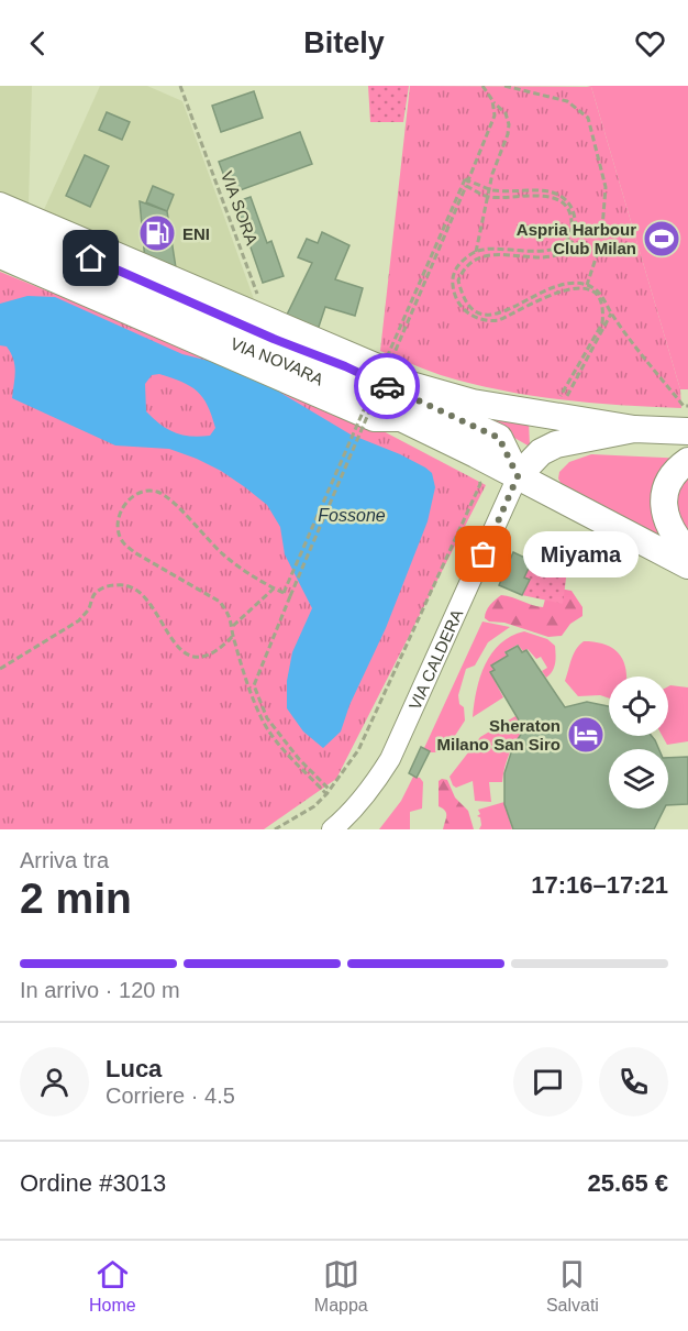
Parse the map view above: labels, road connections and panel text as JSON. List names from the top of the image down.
{
  "streets": {
    "main road": ["VIA NOVARA"],
    "street": ["VIA CALDERA"],
    "path": ["VIA SORA"]
  },
  "crossings": [
    ["VIA NOVARA", "VIA CALDERA"]
  ],
  "water": ["Fossone"],
  "places": {
    "fuel station": ["ENI"],
    "sports": ["Aspria Harbour Club Milan"],
    "other": ["Miyama"],
    "hotel": ["Sheraton Milano San Siro"]
  },
  "page": {
    "header": "Bitely",
    "bubble": "Miyama",
    "heading": ["2 min", "Arriva tra", "17:16–17:21"],
    "panel": [
      "Luca",
      "Corriere · 4.5",
      "Ordine #3013",
      "25.65 €"
    ],
    "bar": "In arrivo · 120 m",
    "tabs": ["Home", "Mappa", "Salvati"]
  }
}
